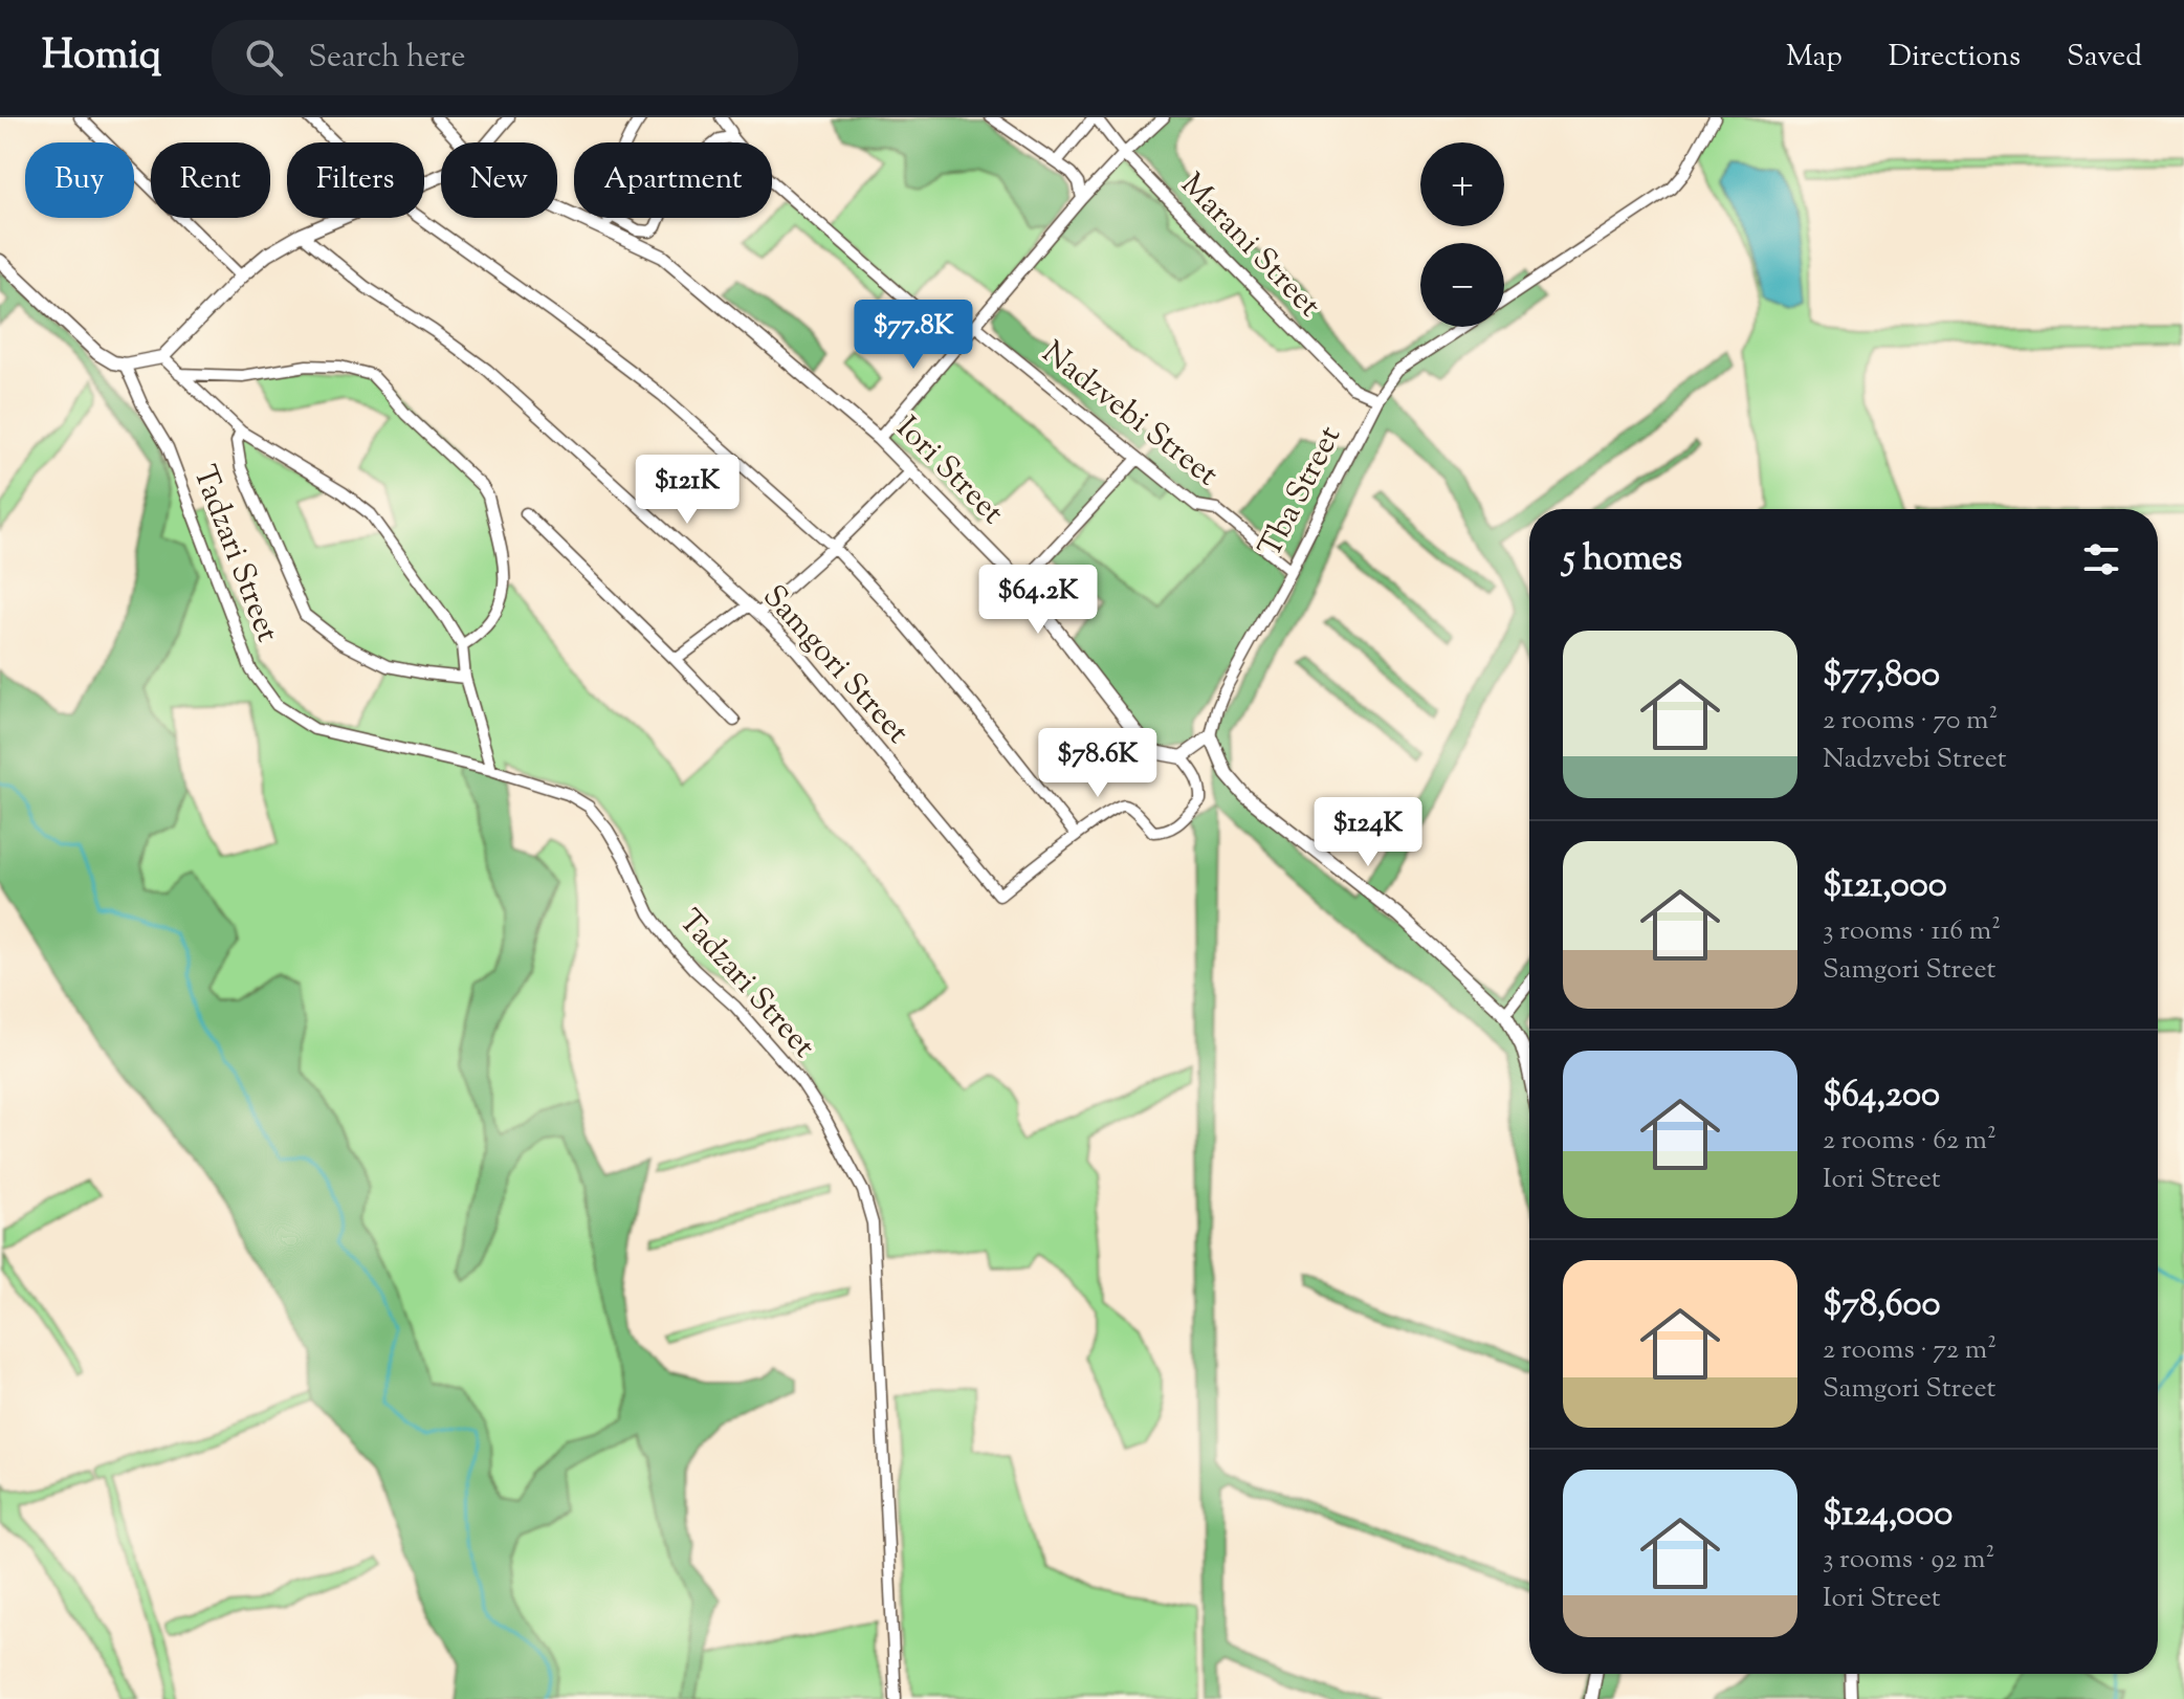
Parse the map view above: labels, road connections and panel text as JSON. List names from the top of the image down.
{
  "streets": {
    "street": [
      "Marani Street",
      "Nadzvebi Street",
      "Iori Street",
      "Tba Street",
      "Tadzari Street",
      "Samgori Street"
    ]
  },
  "crossings": [
    ["Marani Street", "Tba Street"],
    ["Nadzvebi Street", "Tba Street"],
    ["Iori Street", "Samgori Street"]
  ],
  "page": {
    "header": "Homiq",
    "search": "Search here",
    "nav": ["Map", "Directions", "Saved"],
    "map_buttons": ["+", "−"],
    "chip": [
      "Buy",
      "Rent",
      "Filters",
      "New",
      "Apartment"
    ],
    "price": [
      "$77.8K",
      "$121K",
      "$64.2K",
      "$78.6K",
      "$124K"
    ],
    "heading": "5 homes",
    "list": [
      {
        "name": "$77,800",
        "note": "2 rooms · 70 m² · Nadzvebi Street"
      },
      {
        "name": "$121,000",
        "note": "3 rooms · 116 m² · Samgori Street"
      },
      {
        "name": "$64,200",
        "note": "2 rooms · 62 m² · Iori Street"
      },
      {
        "name": "$78,600",
        "note": "2 rooms · 72 m² · Samgori Street"
      },
      {
        "name": "$124,000",
        "note": "3 rooms · 92 m² · Iori Street"
      }
    ]
  }
}
